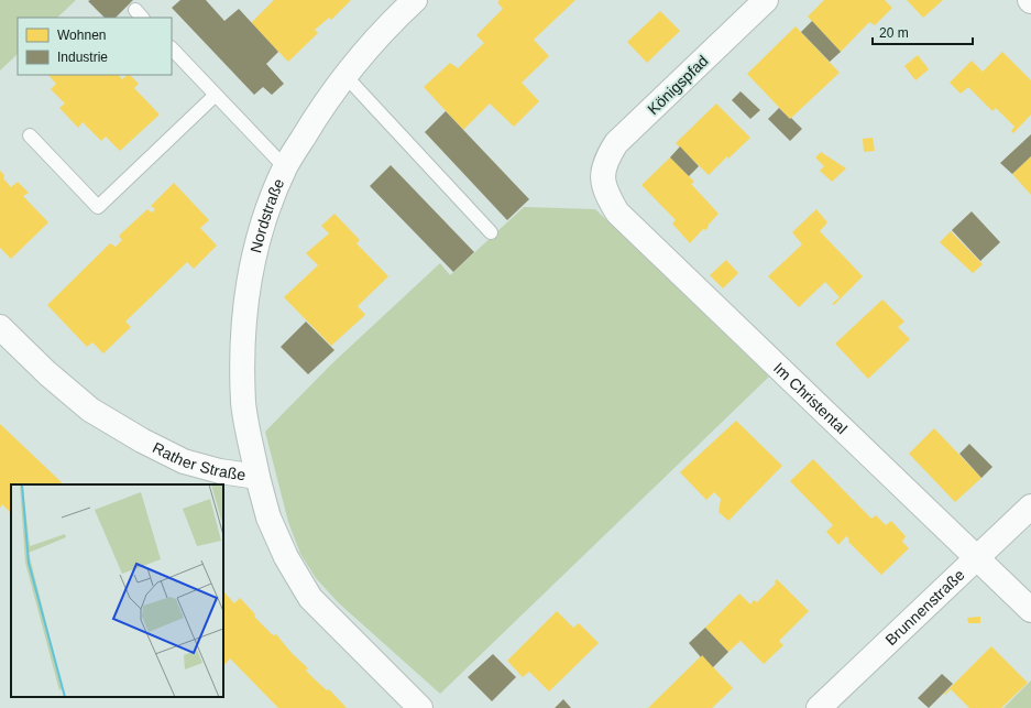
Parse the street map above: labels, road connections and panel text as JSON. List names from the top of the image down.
{
  "streets": {
    "street": [
      "Königspfad",
      "Nordstraße",
      "Im Christental",
      "Rather Straße",
      "Brunnenstraße"
    ]
  },
  "crossings": [
    ["Königspfad", "Im Christental"],
    ["Nordstraße", "Rather Straße"],
    ["Im Christental", "Brunnenstraße"]
  ],
  "legend": ["Wohnen", "Industrie"],
  "scale_bar": "20 m"
}
